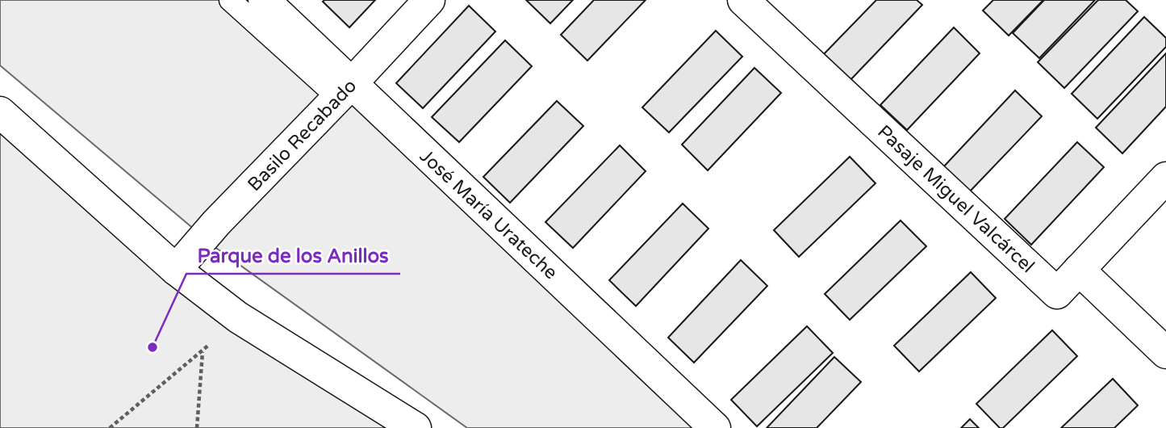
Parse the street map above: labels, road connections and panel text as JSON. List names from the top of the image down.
{
  "streets": {
    "street": ["Basilo Recabado", "Pasaje Miguel Valcárcel", "José María Urateche"]
  },
  "crossings": [
    ["Basilo Recabado", "José María Urateche"]
  ],
  "places": ["Parque de los Anillos"]
}
